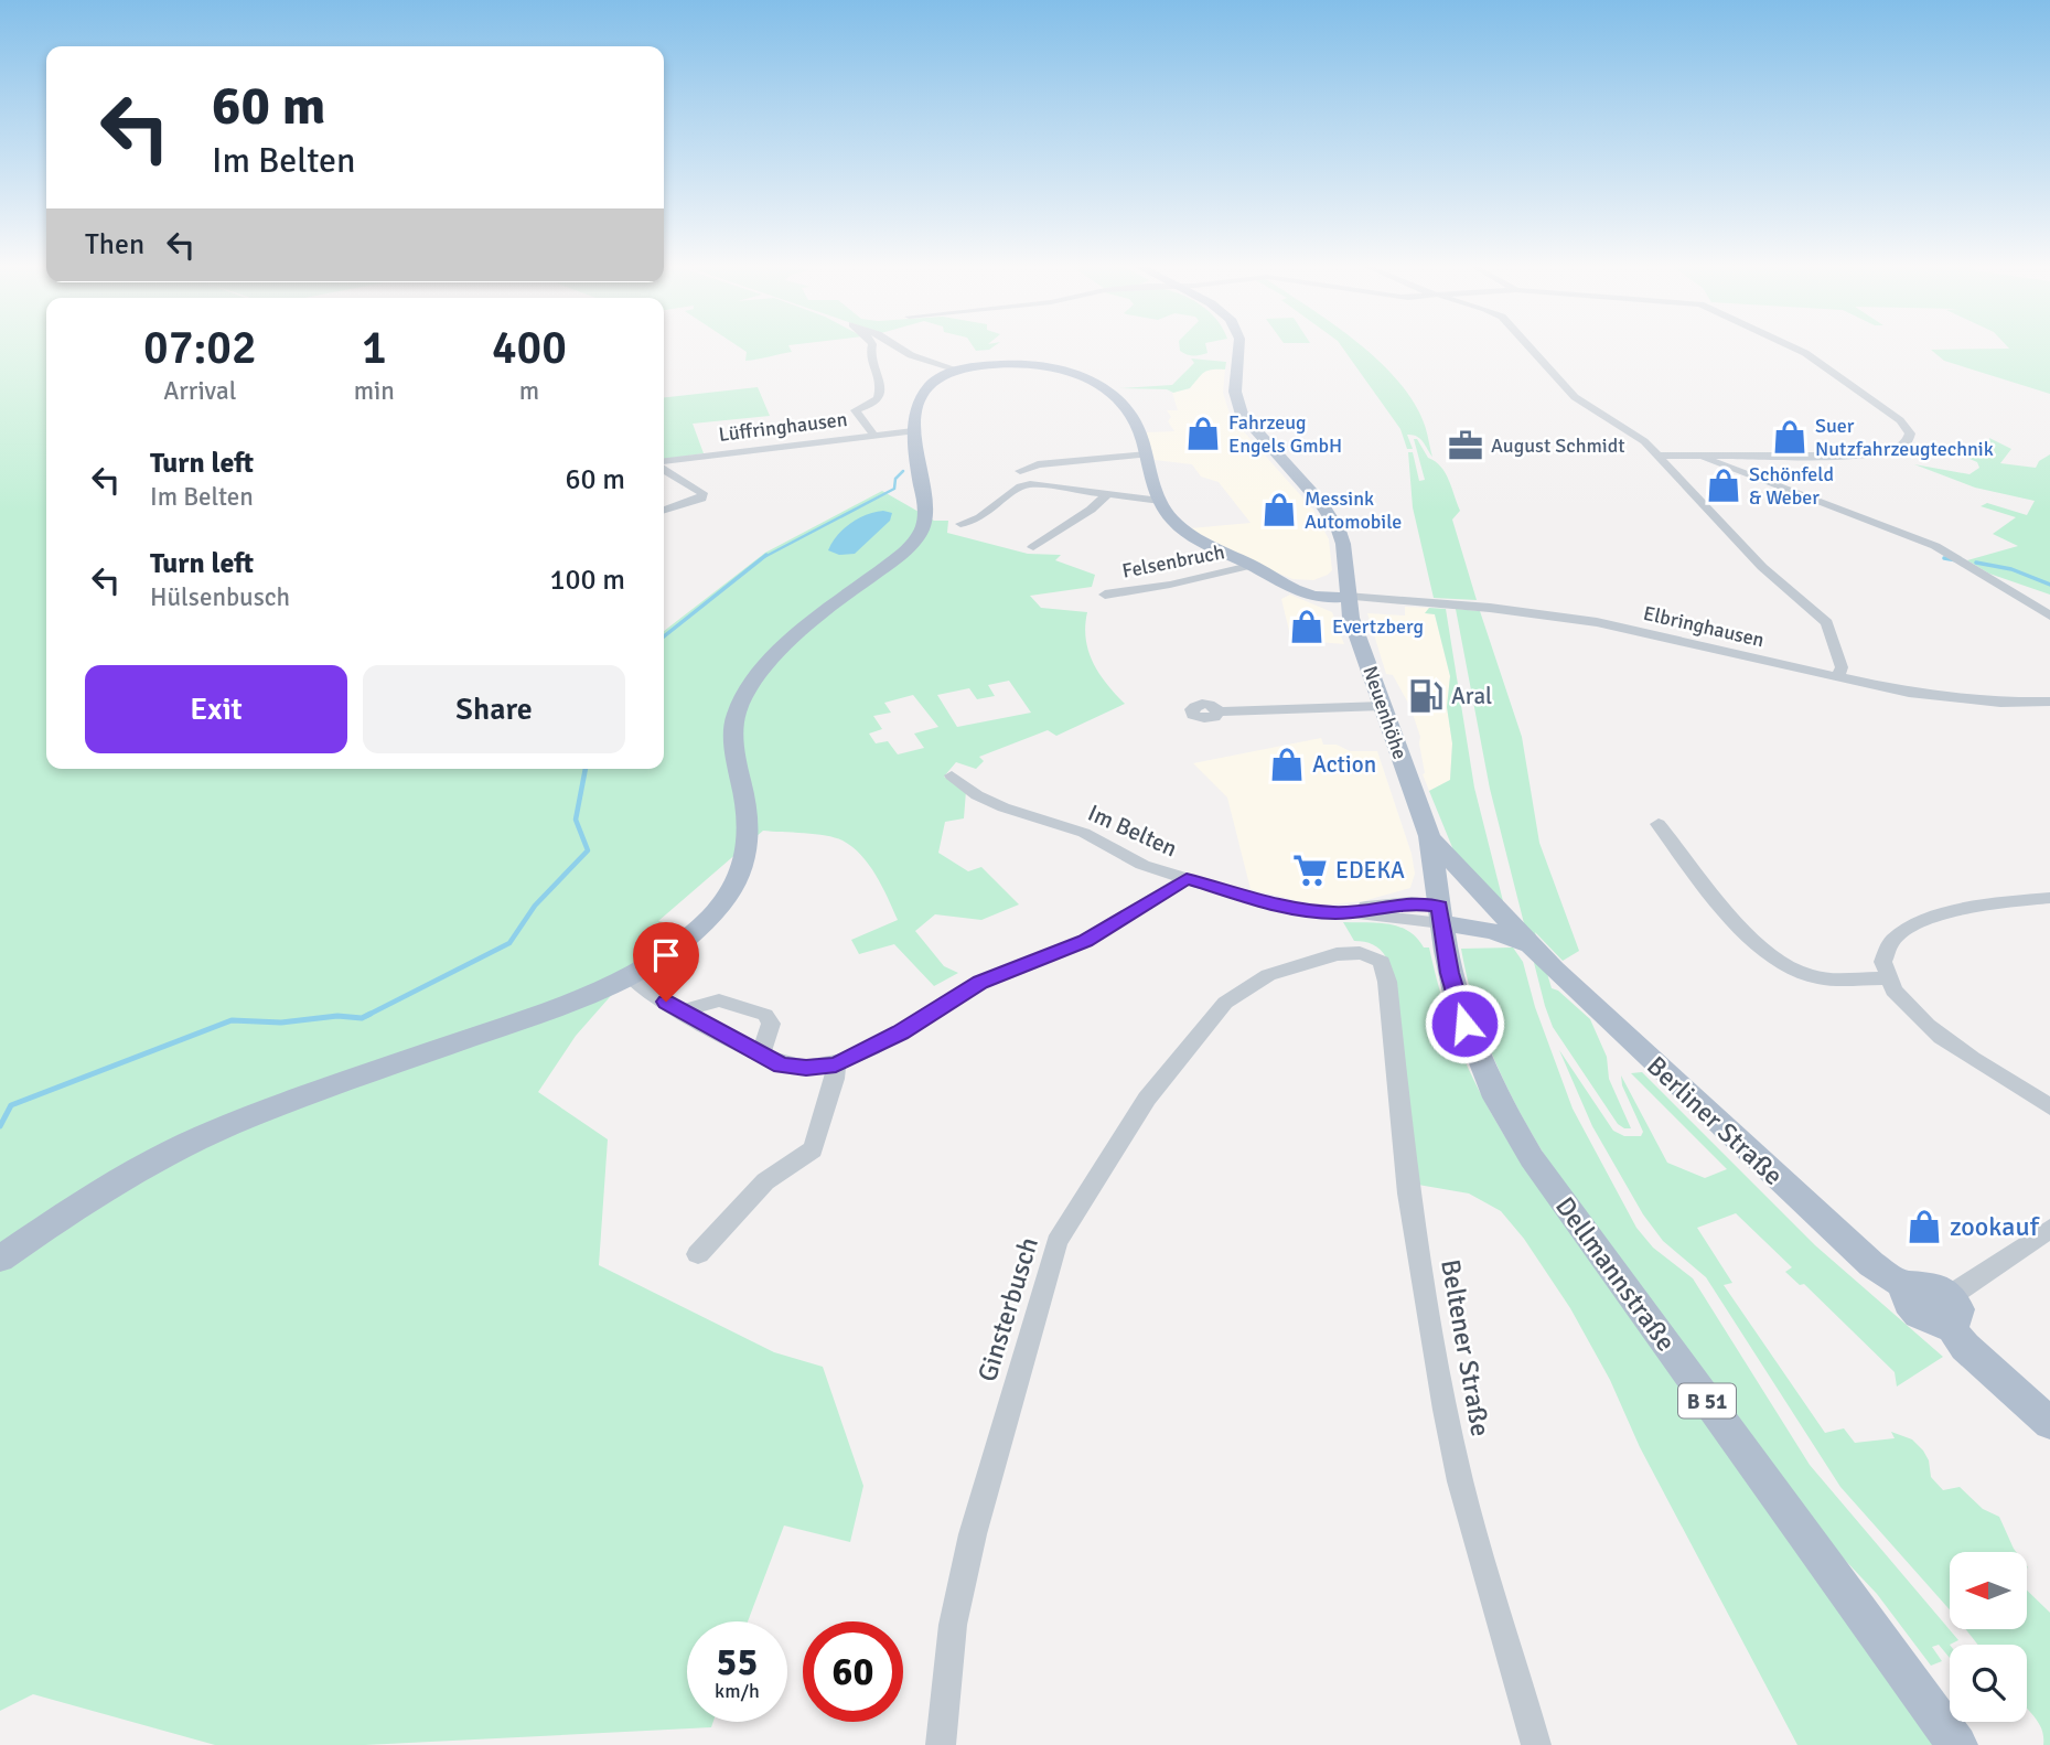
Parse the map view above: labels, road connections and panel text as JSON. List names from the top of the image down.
{
  "streets": {
    "main road": [
      "Neuenhöhe",
      "Berliner Straße",
      "Dellmannstraße",
      "B 51"
    ],
    "street": [
      "Lüffringhausen",
      "Felsenbruch",
      "Elbringhausen",
      "Im Belten",
      "Ginsterbusch",
      "Beltener Straße"
    ]
  },
  "crossings": [
    ["Elbringhausen", "Neuenhöhe"],
    ["Neuenhöhe", "Im Belten"],
    ["Neuenhöhe", "Berliner Straße"],
    ["Neuenhöhe", "Dellmannstraße"],
    ["Im Belten", "Berliner Straße"],
    ["Im Belten", "Dellmannstraße"],
    ["Berliner Straße", "Dellmannstraße"],
    ["Ginsterbusch", "Beltener Straße"]
  ],
  "places": {
    "shop": [
      "Fahrzeug Engels GmbH",
      "Suer Nutzfahrzeugtechnik",
      "Schönfeld & Weber",
      "Messink Automobile",
      "Evertzberg",
      "Action",
      "zookauf"
    ],
    "office": ["August Schmidt"],
    "fuel station": ["Aral"],
    "supermarket": ["EDEKA"]
  },
  "north": "left",
  "page": {
    "turn": ["60 m", "Im Belten"],
    "then": "Then",
    "eta": [
      "07:02",
      "Arrival",
      "1",
      "min",
      "400",
      "m"
    ],
    "list": [
      {
        "name": "Turn left",
        "note": "Im Belten",
        "value": "60 m"
      },
      {
        "name": "Turn left",
        "note": "Hülsenbusch",
        "value": "100 m"
      }
    ],
    "buttons": ["Exit", "Share"],
    "speed": "55 km/h",
    "limit": "60"
  }
}
